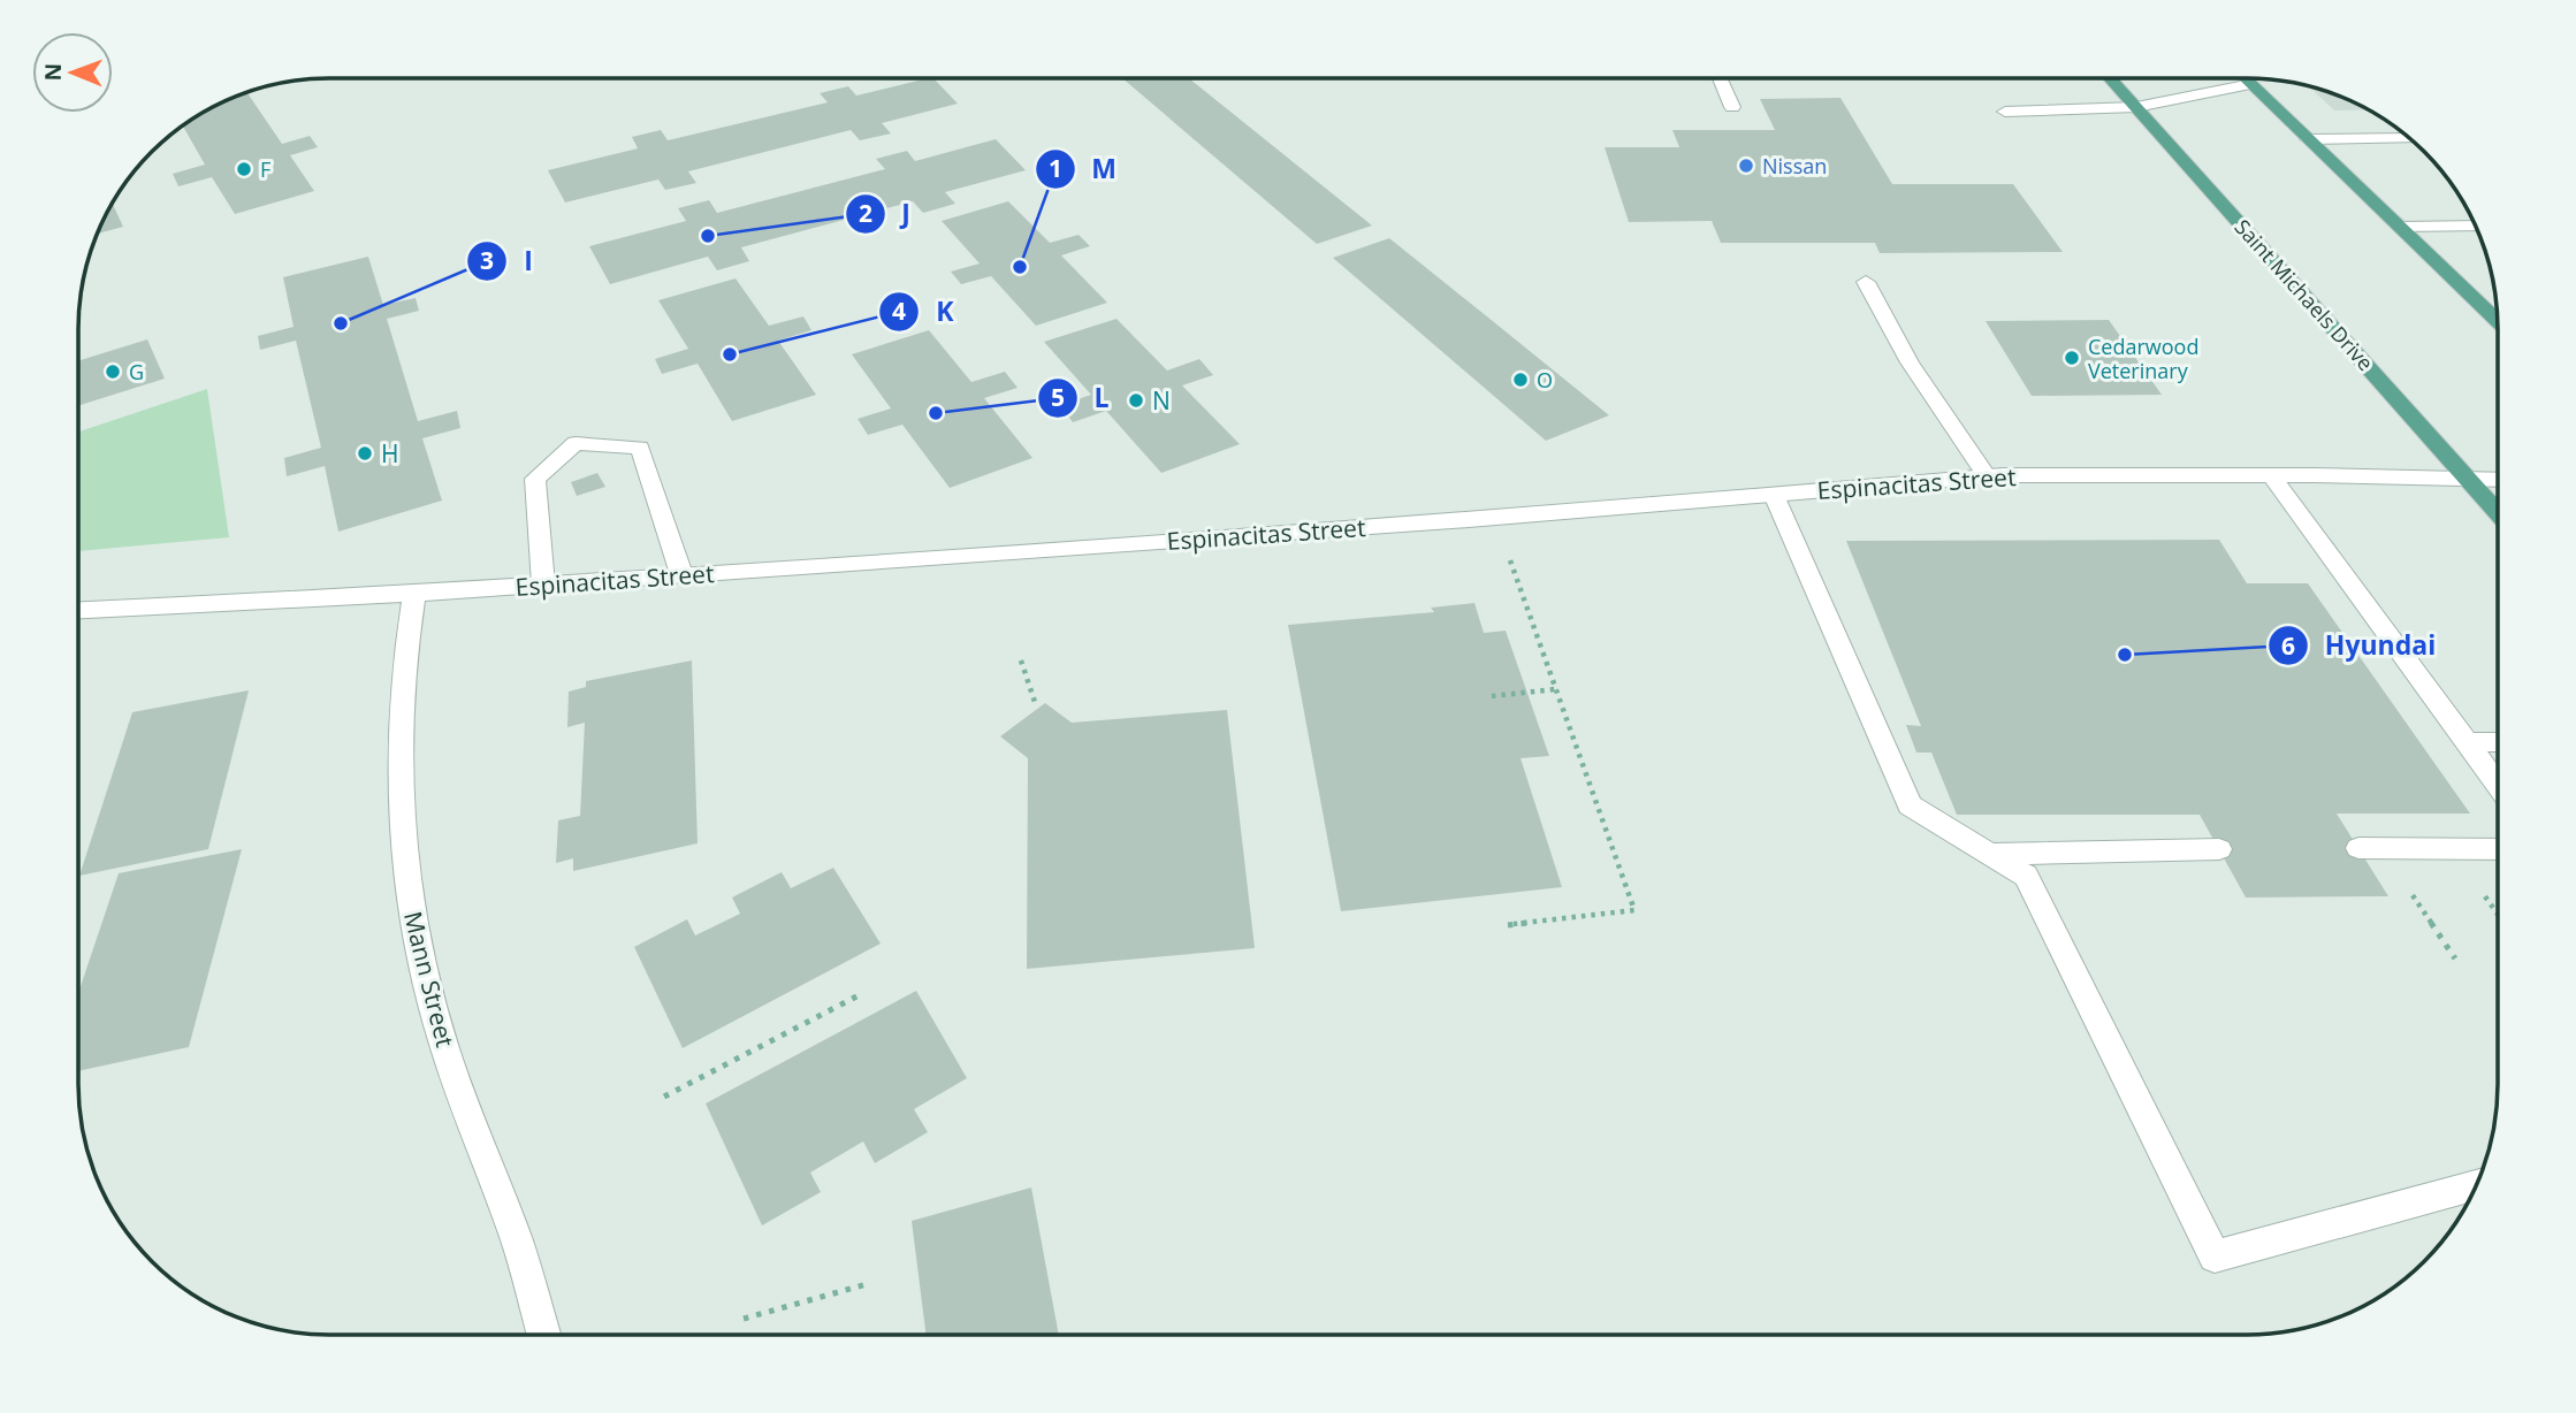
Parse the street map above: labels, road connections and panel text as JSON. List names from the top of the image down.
{
  "streets": {
    "main road": ["Saint Michaels Drive"],
    "street": ["Espinacitas Street", "Mann Street"]
  },
  "crossings": [
    ["Saint Michaels Drive", "Espinacitas Street"],
    ["Espinacitas Street", "Mann Street"]
  ],
  "places": [
    "Nissan",
    "F",
    "J",
    "M",
    "I",
    "K",
    "Cedarwood Veterinary",
    "G",
    "O",
    "N",
    "L",
    "H",
    "Hyundai"
  ],
  "north": "left"
}
